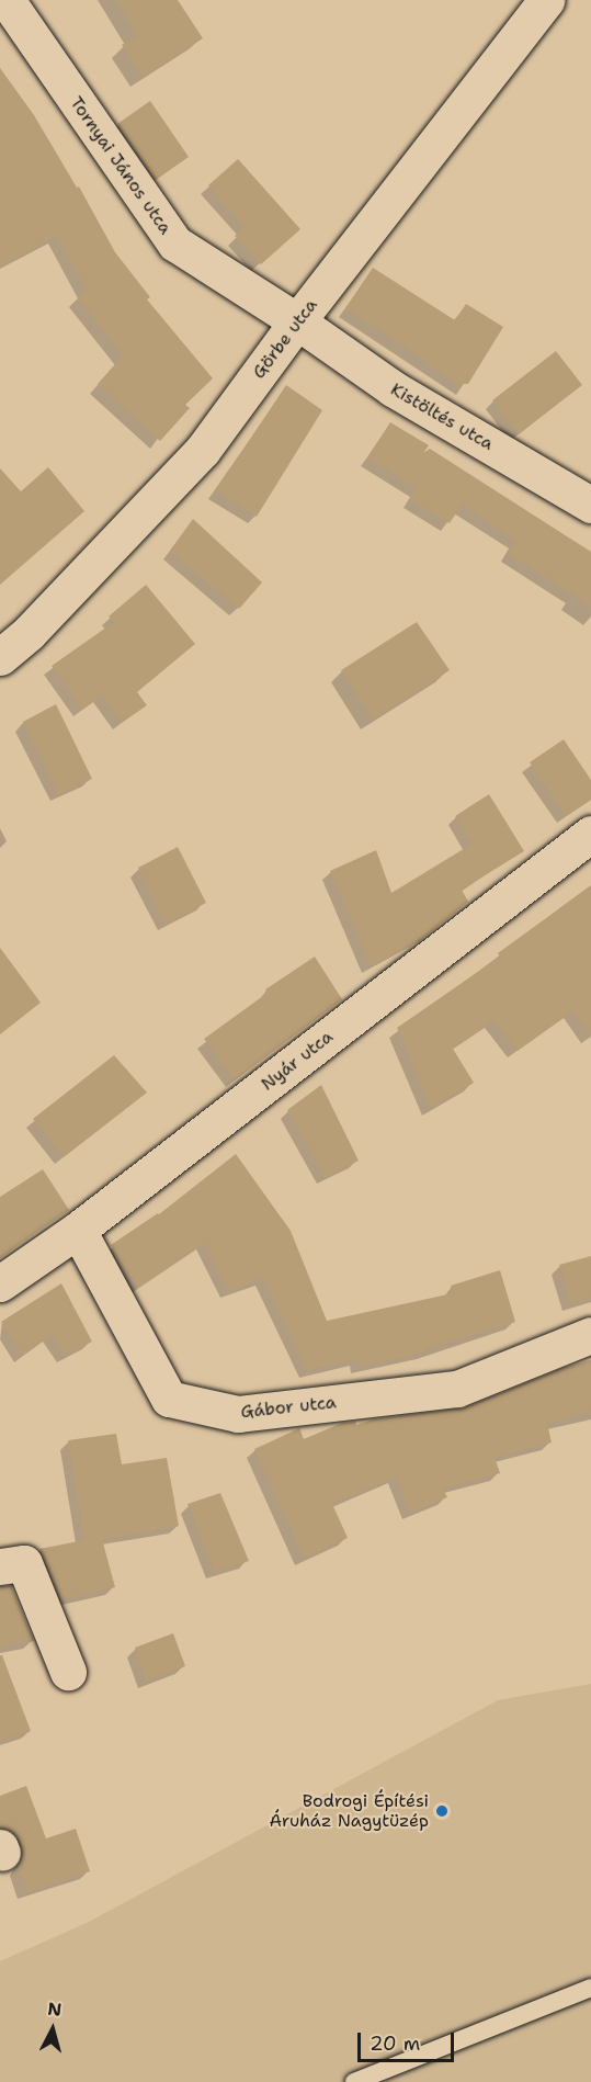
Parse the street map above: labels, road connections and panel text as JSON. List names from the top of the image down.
{
  "streets": {
    "street": [
      "Tornyai János utca",
      "Görbe utca",
      "Kistöltés utca",
      "Nyár utca",
      "Gábor utca"
    ]
  },
  "crossings": [
    ["Tornyai János utca", "Görbe utca"],
    ["Tornyai János utca", "Kistöltés utca"],
    ["Görbe utca", "Kistöltés utca"],
    ["Nyár utca", "Gábor utca"]
  ],
  "places": ["Bodrogi Építési Áruház Nagytüzép"],
  "scale_bar": "20 m",
  "north": "top"
}
